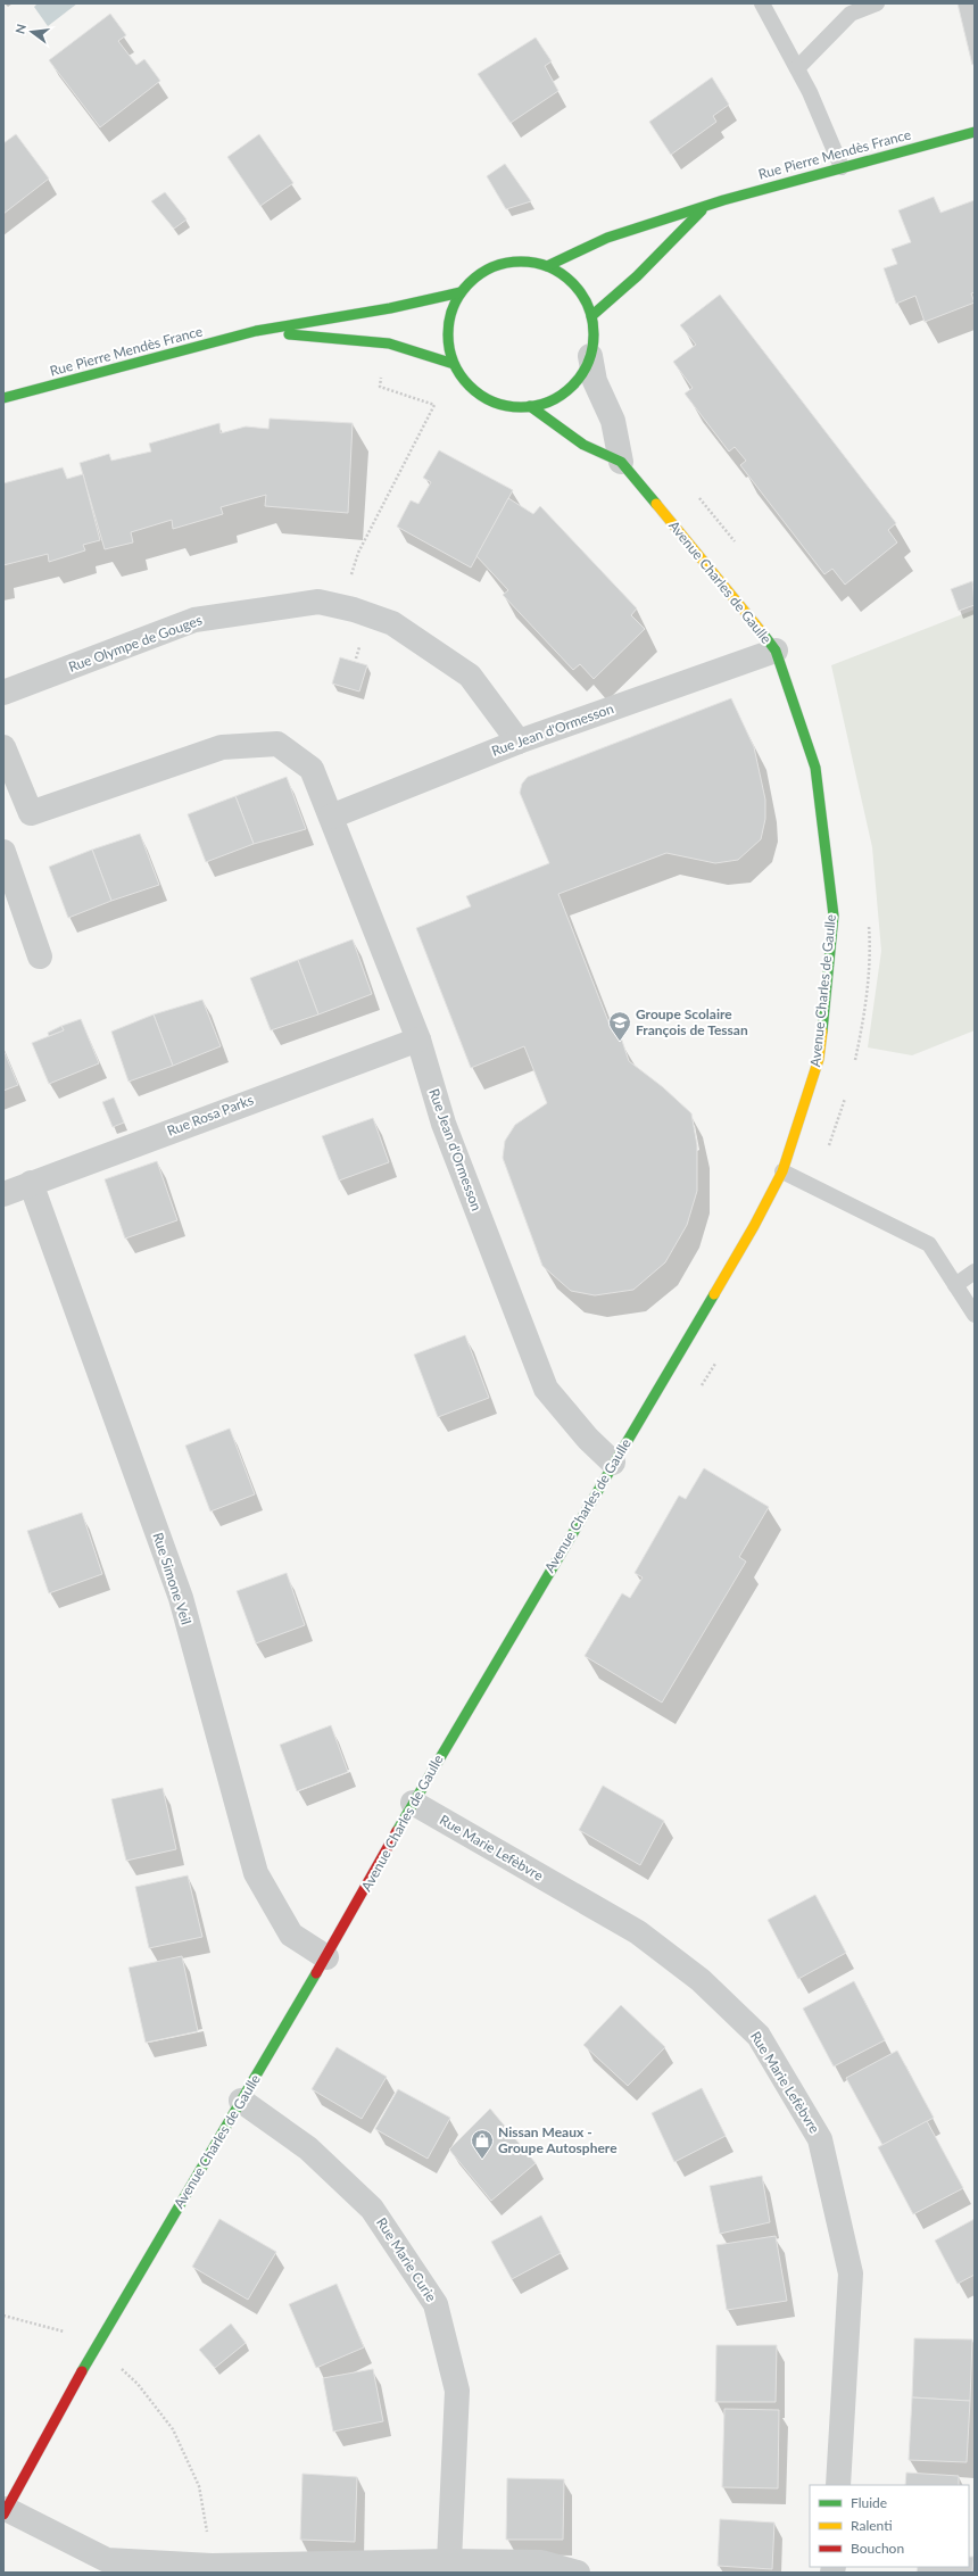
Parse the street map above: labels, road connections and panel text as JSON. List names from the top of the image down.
{
  "streets": {
    "street": [
      "Rue Pierre Mendès France",
      "Avenue Charles de Gaulle",
      "Rue Olympe de Gouges",
      "Rue Jean d'Ormesson",
      "Rue Rosa Parks",
      "Rue Simone Veil",
      "Rue Marie Lefèbvre",
      "Rue Marie Curie"
    ]
  },
  "crossings": [
    ["Rue Pierre Mendès France", "Avenue Charles de Gaulle"],
    ["Avenue Charles de Gaulle", "Rue Jean d'Ormesson"],
    ["Avenue Charles de Gaulle", "Rue Simone Veil"],
    ["Avenue Charles de Gaulle", "Rue Marie Lefèbvre"],
    ["Avenue Charles de Gaulle", "Rue Marie Curie"],
    ["Rue Olympe de Gouges", "Rue Jean d'Ormesson"],
    ["Rue Jean d'Ormesson", "Rue Rosa Parks"],
    ["Rue Rosa Parks", "Rue Simone Veil"]
  ],
  "places": {
    "school or university": ["Groupe Scolaire François de Tessan"],
    "shop": ["Nissan Meaux - Groupe Autosphere"]
  },
  "legend": ["Fluide", "Ralenti", "Bouchon"],
  "north": "left"
}
